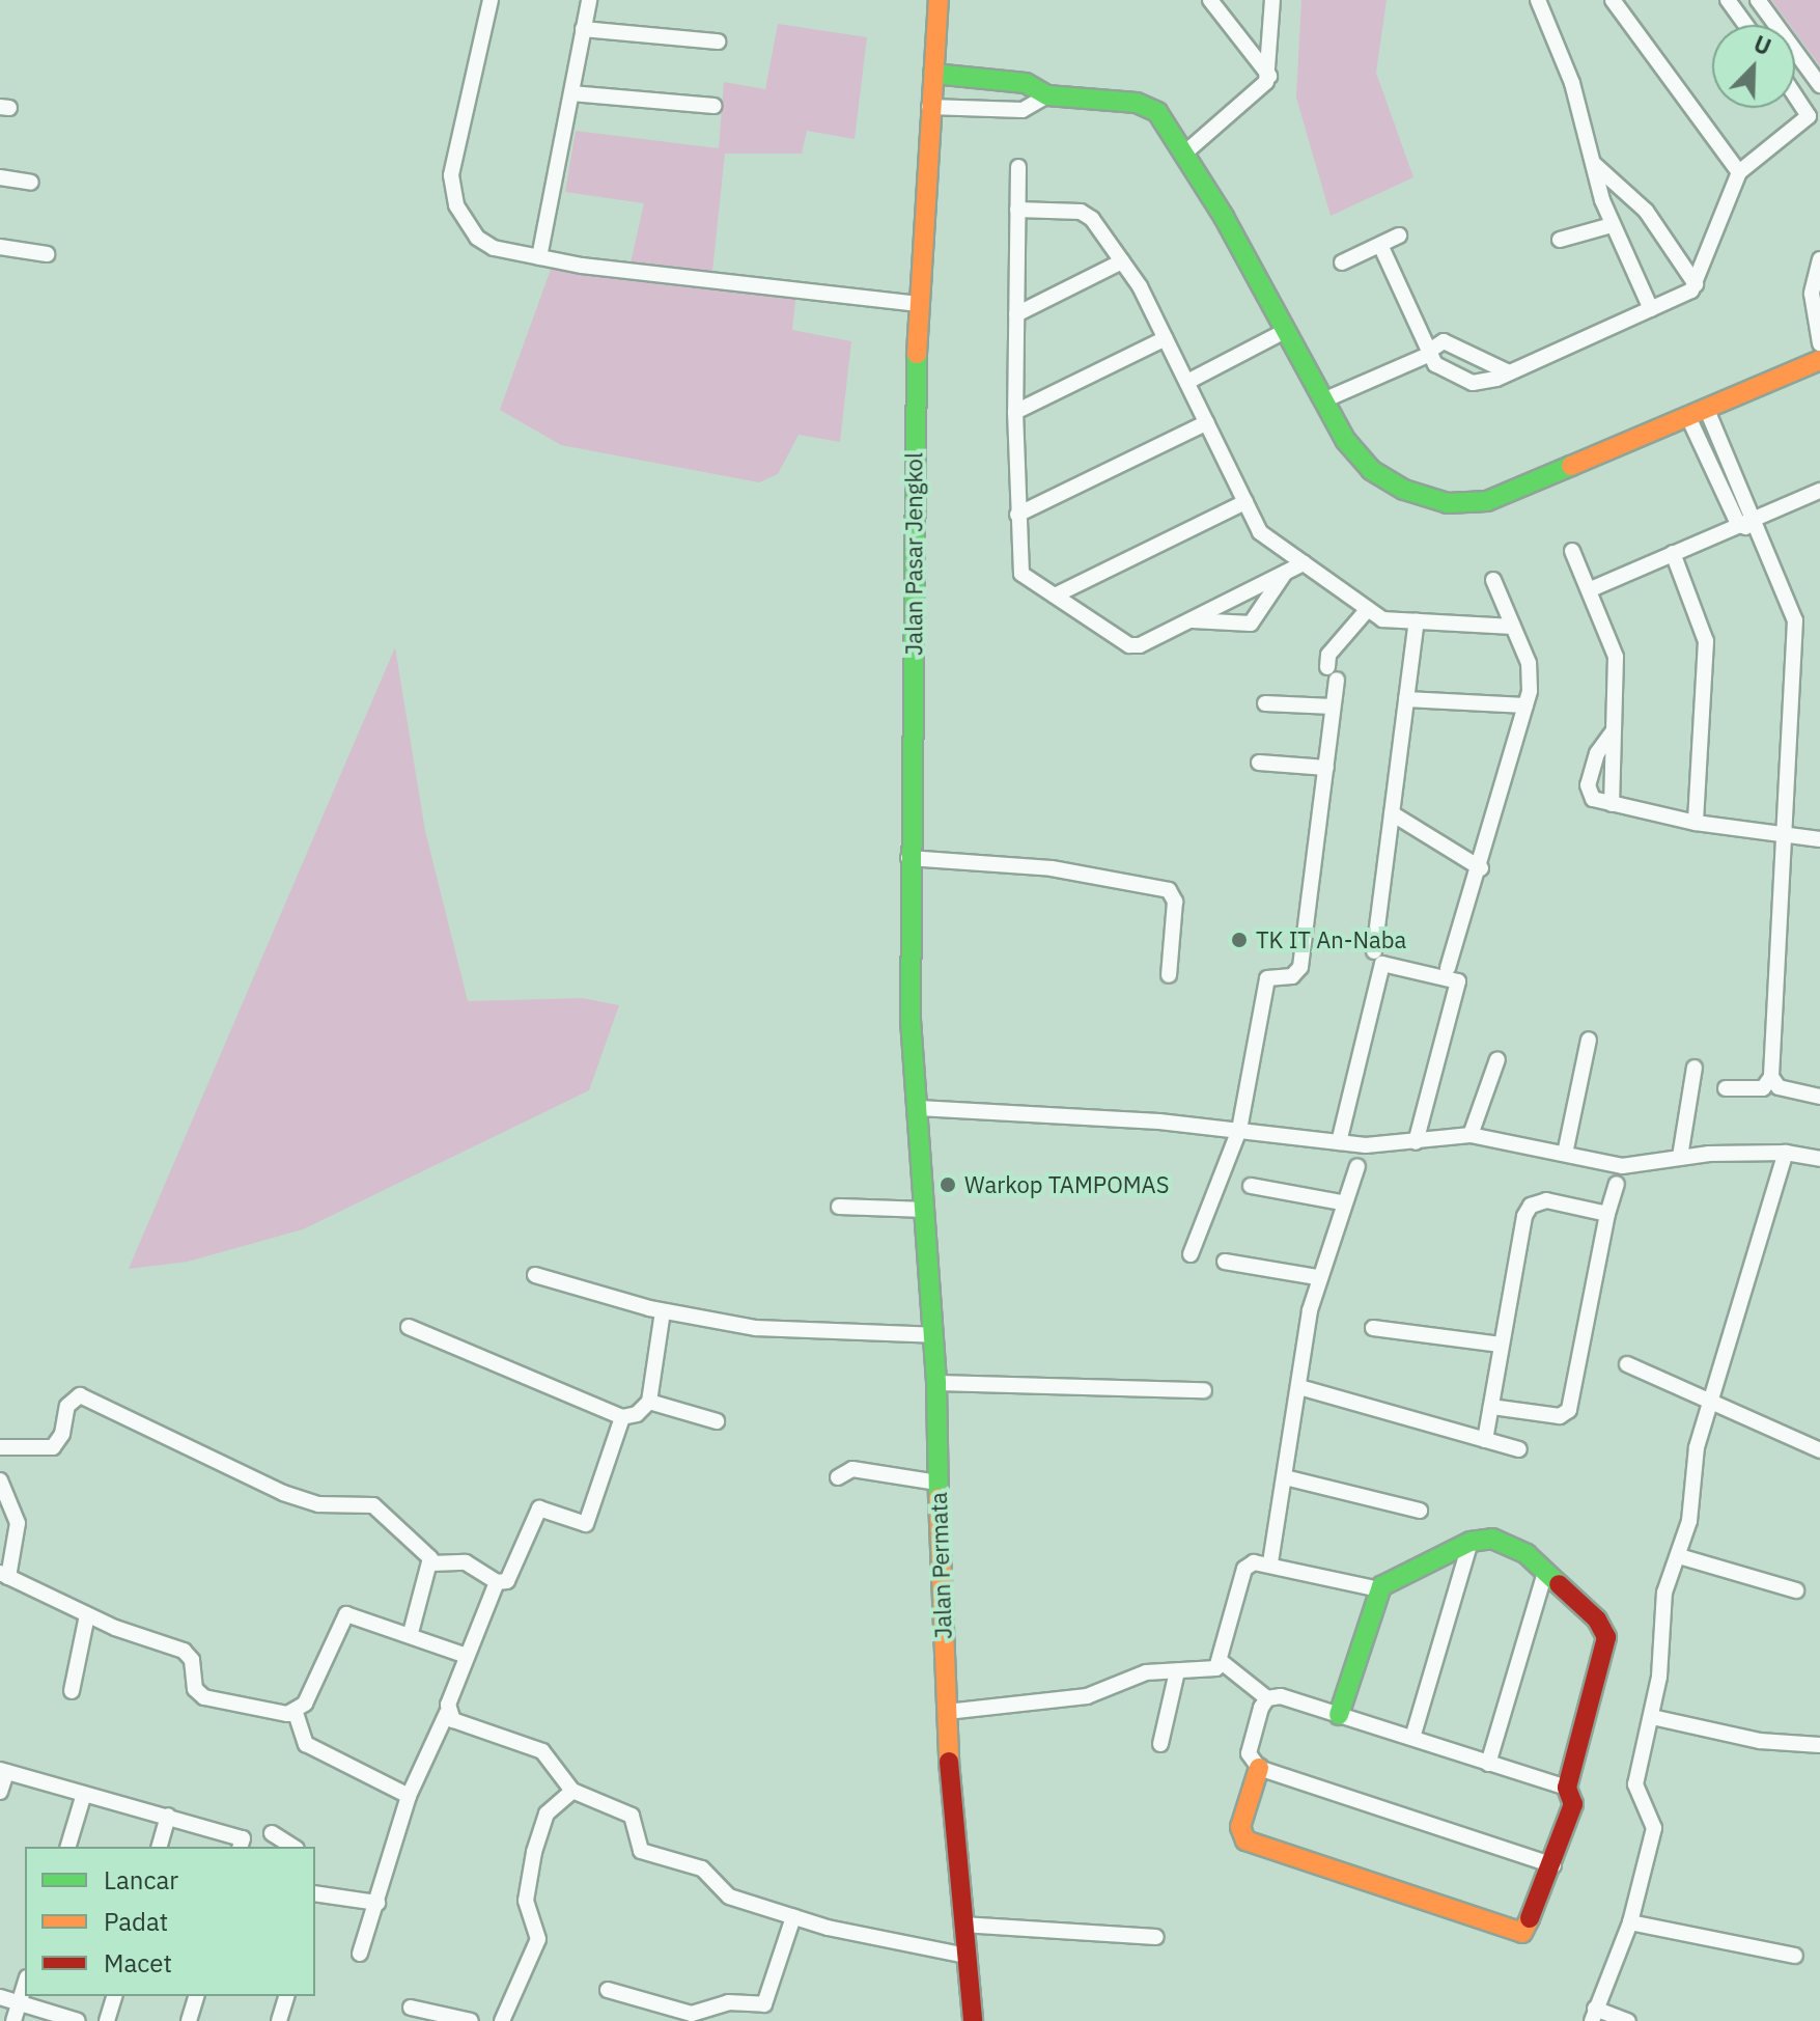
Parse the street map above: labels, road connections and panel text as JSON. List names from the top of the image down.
{
  "streets": {
    "street": ["Jalan Pasar Jengkol", "Jalan Permata"]
  },
  "crossings": [
    ["Jalan Pasar Jengkol", "Jalan Permata"]
  ],
  "places": ["TK IT An-Naba", "Warkop TAMPOMAS"],
  "legend": ["Lancar", "Padat", "Macet"],
  "north": "top right"
}
